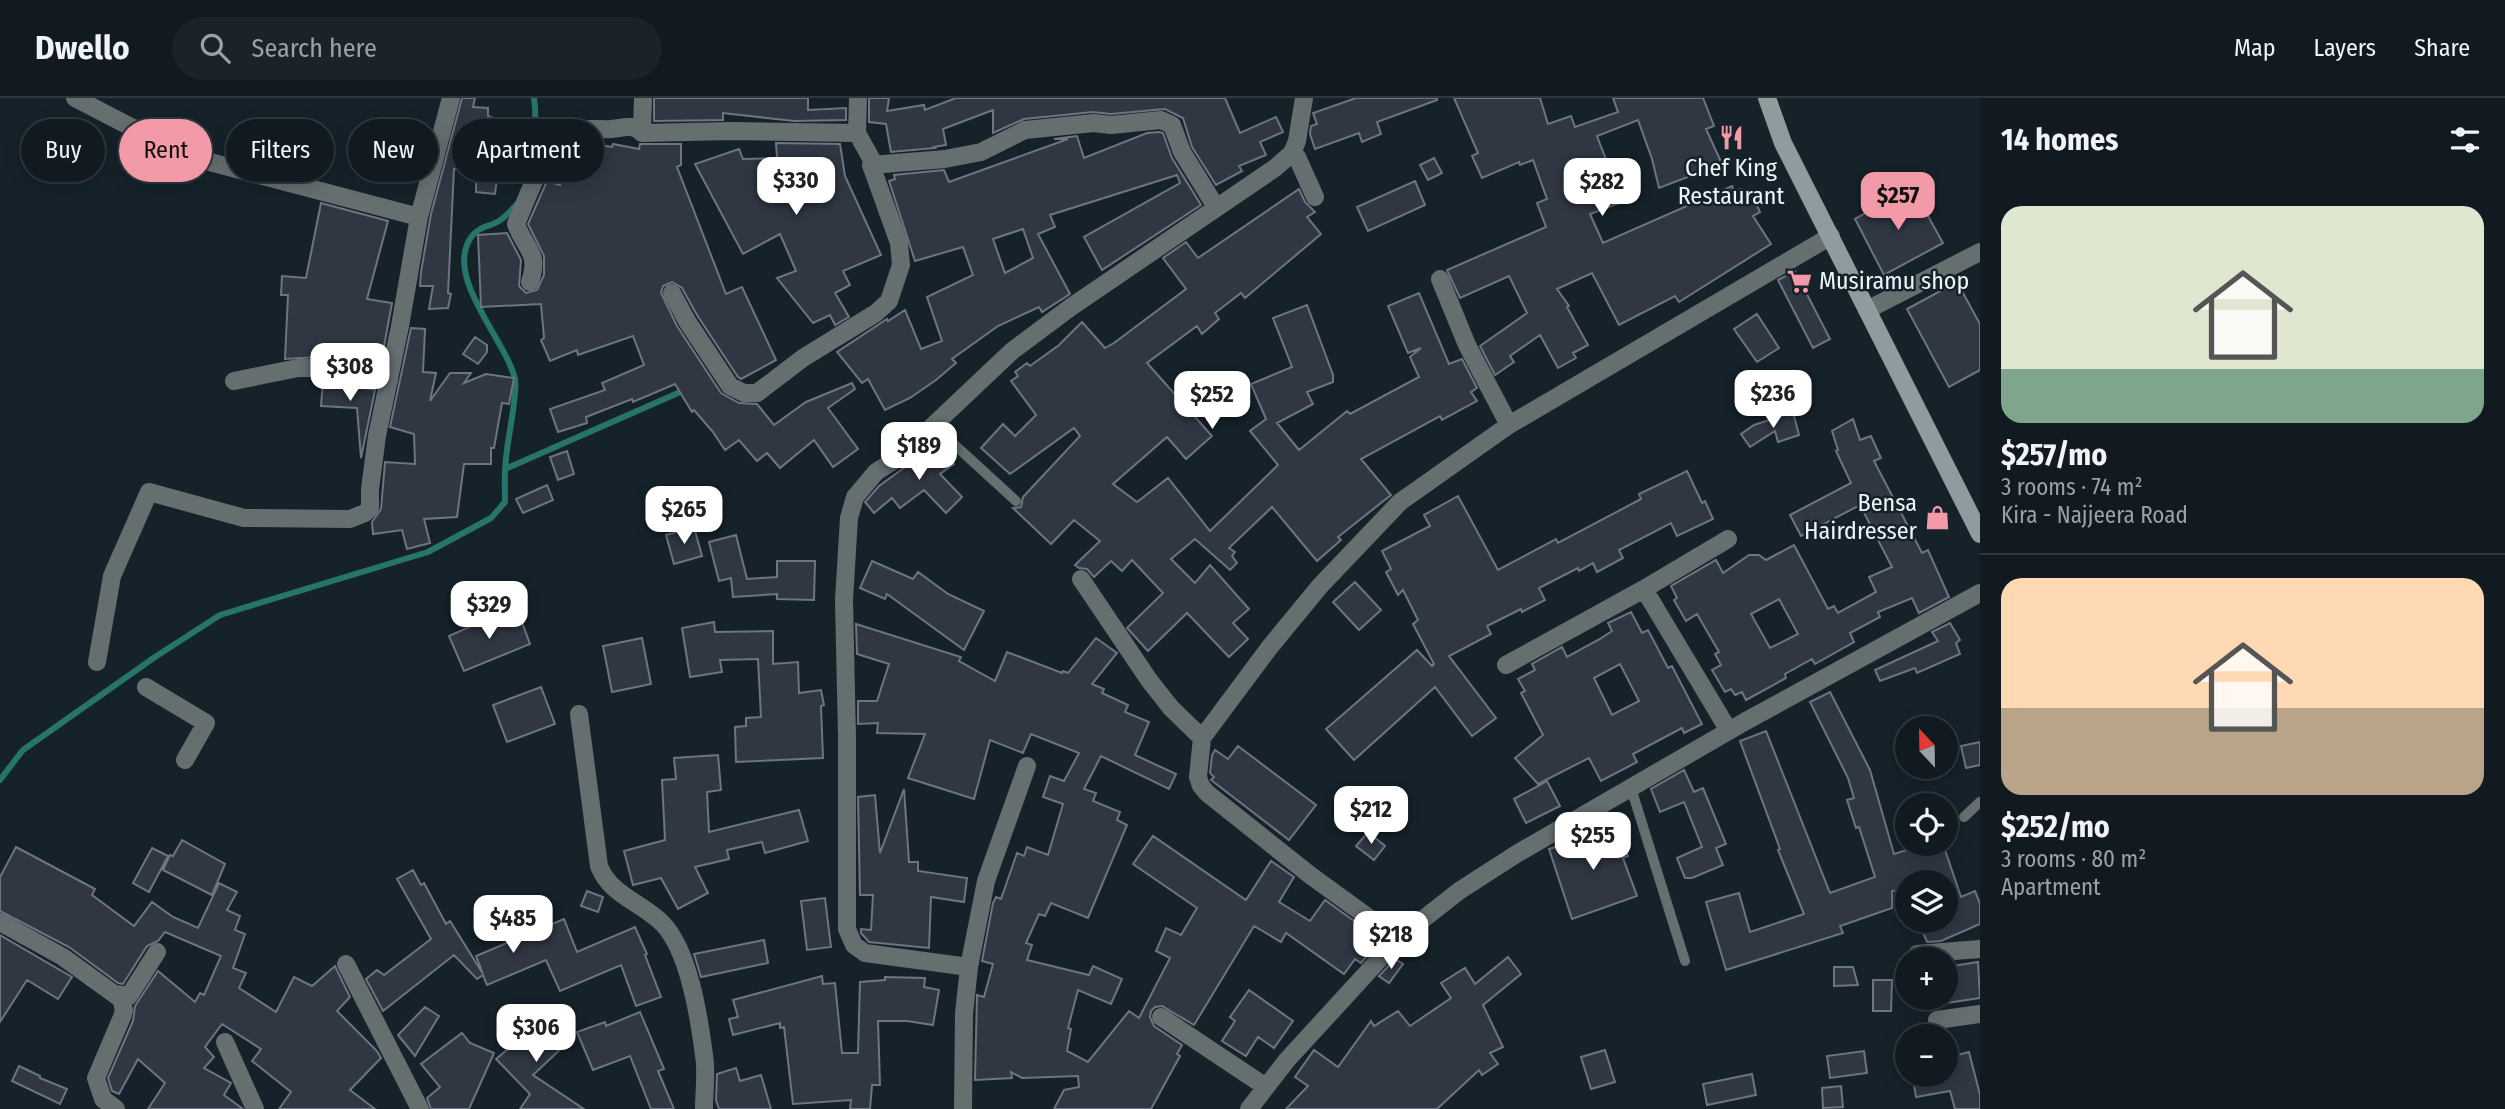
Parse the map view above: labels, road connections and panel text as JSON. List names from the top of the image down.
{
  "places": {
    "restaurant": ["Chef King Restaurant"],
    "supermarket": ["Musiramu shop"],
    "shop": ["Bensa Hairdresser"]
  },
  "north": "top",
  "page": {
    "header": "Dwello",
    "search": "Search here",
    "nav": ["Map", "Layers", "Share"],
    "heading": "14 homes",
    "chip": [
      "Buy",
      "Rent",
      "Filters",
      "New",
      "Apartment"
    ],
    "price": [
      "$330",
      "$282",
      "$257",
      "$308",
      "$236",
      "$252",
      "$189",
      "$265",
      "$329",
      "$212",
      "$255",
      "$485",
      "$218",
      "$306"
    ],
    "list": [
      {
        "name": "$257/mo",
        "note": "3 rooms · 74 m² · Kira - Najjeera Road"
      },
      {
        "name": "$252/mo",
        "note": "3 rooms · 80 m² · Apartment"
      }
    ],
    "map_buttons": ["+", "−"]
  }
}
